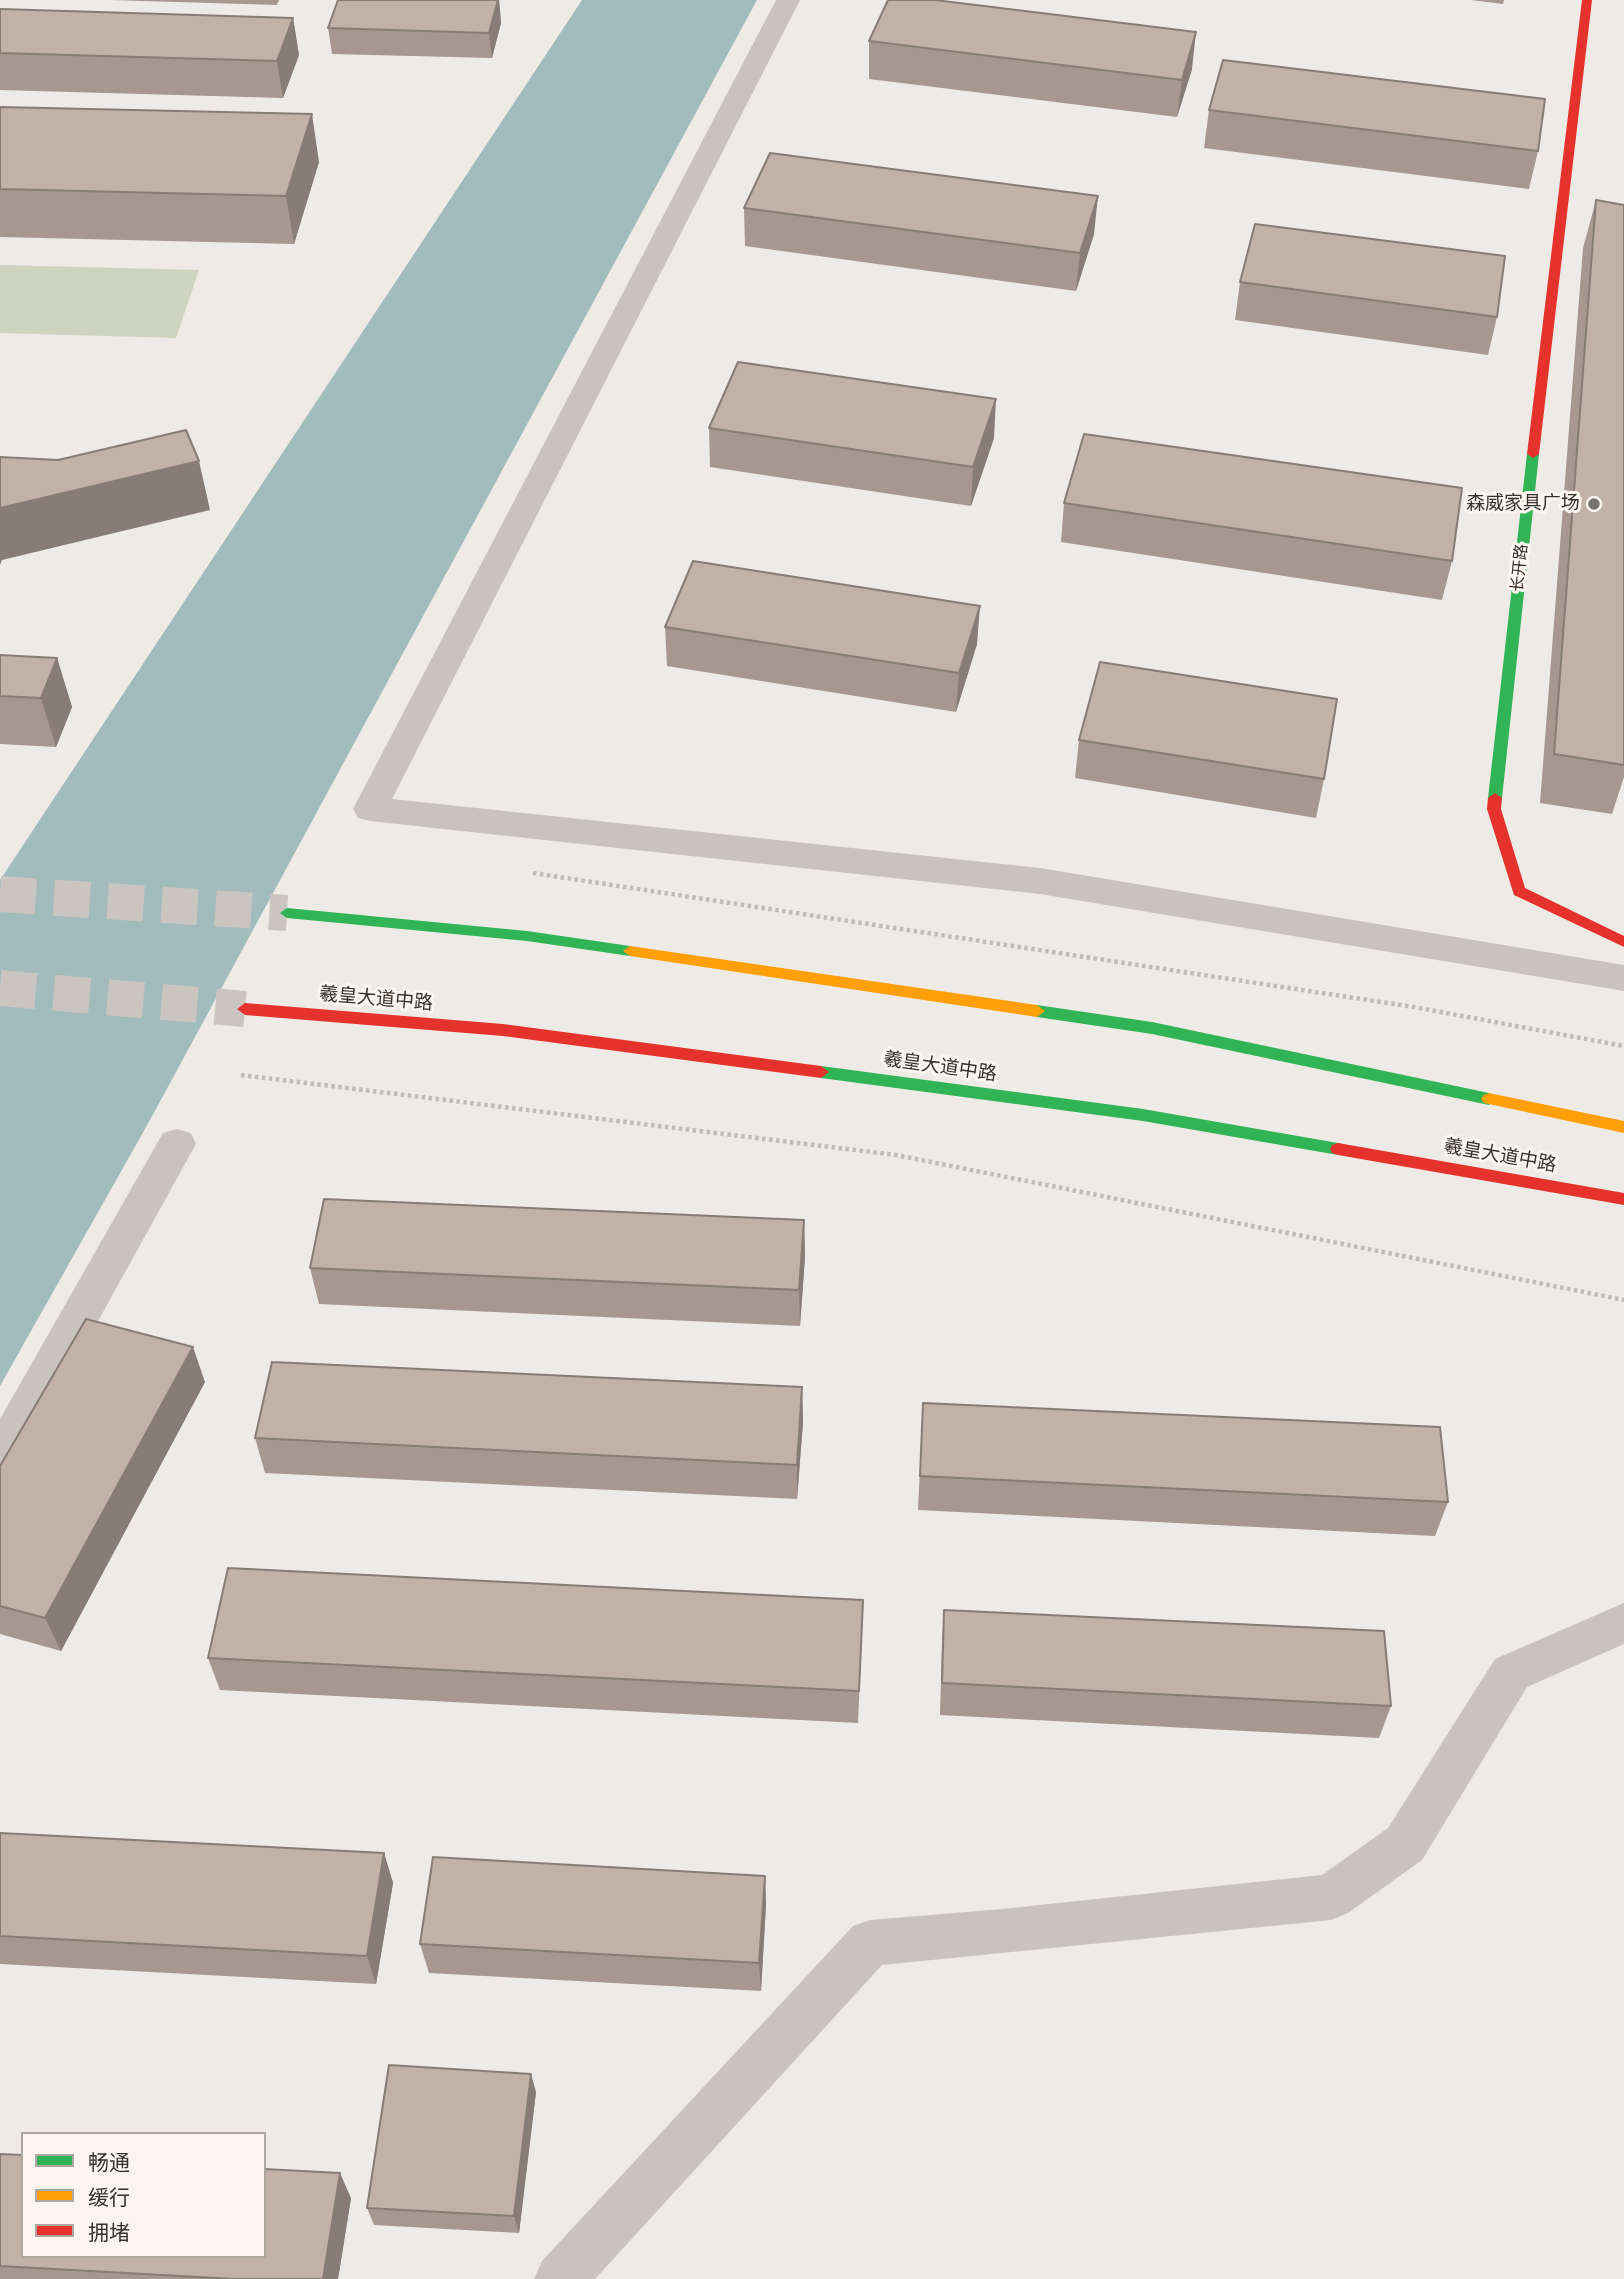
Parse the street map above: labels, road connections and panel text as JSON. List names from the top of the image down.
{
  "streets": {
    "main road": ["长开路", "羲皇大道中路"]
  },
  "places": ["森威家具广场"],
  "legend": ["畅通", "缓行", "拥堵"]
}
